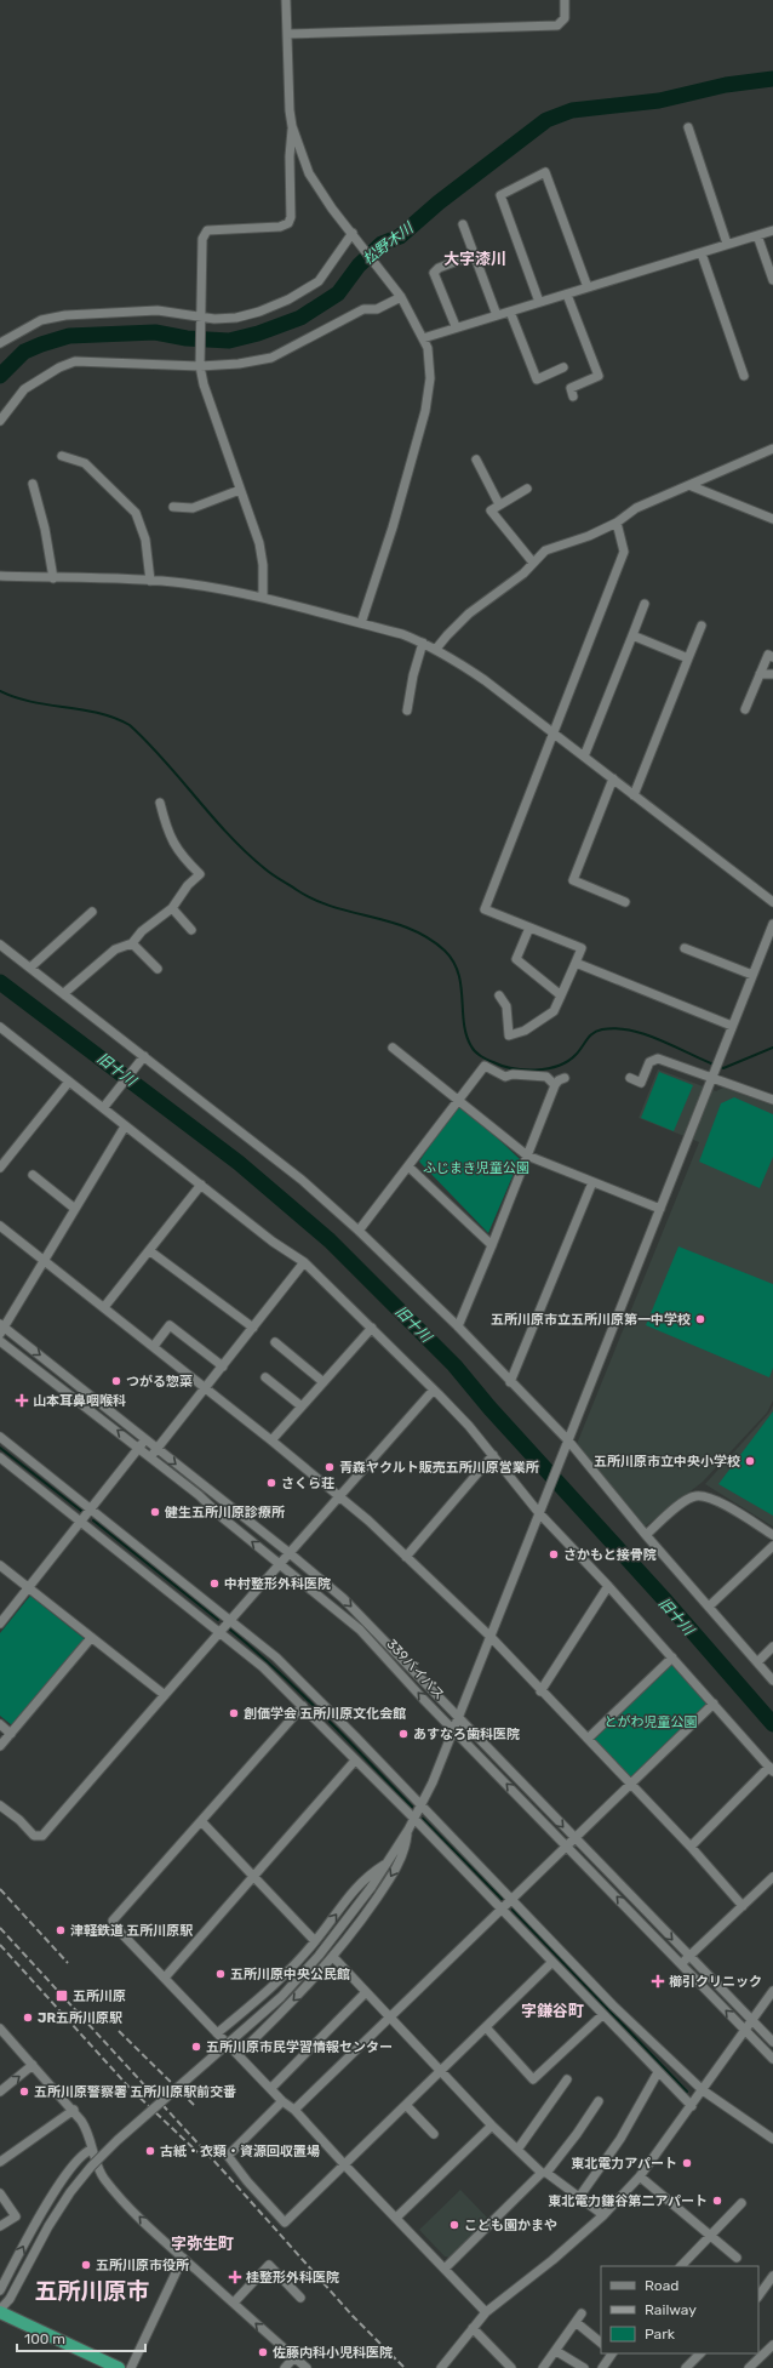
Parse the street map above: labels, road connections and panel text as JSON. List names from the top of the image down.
{
  "streets": {
    "street": ["339バイパス"]
  },
  "districts": [
    "大字漆川",
    "字鎌谷町",
    "字弥生町",
    "五所川原市"
  ],
  "water": ["松野木川", "旧十川"],
  "parks": ["ふじまき児童公園", "とがわ児童公園"],
  "places": {
    "other": [
      "五所川原市立五所川原第一中学校",
      "つがる惣菜",
      "五所川原市立中央小学校",
      "青森ヤクルト販売五所川原営業所",
      "さくら荘",
      "健生五所川原診療所",
      "さかもと接骨院",
      "中村整形外科医院",
      "創価学会 五所川原文化会館",
      "あすなろ歯科医院",
      "津軽鉄道 五所川原駅",
      "五所川原中央公民館",
      "JR五所川原駅",
      "五所川原市民学習情報センター",
      "五所川原警察署 五所川原駅前交番",
      "古紙・衣類・資源回収置場",
      "東北電力アパート",
      "東北電力鎌谷第二アパート",
      "こども園かまや",
      "五所川原市役所",
      "佐藤内科小児科医院"
    ],
    "health": ["山本耳鼻咽喉科", "櫛引クリニック", "桂整形外科医院"],
    "transit": ["五所川原"]
  },
  "legend": ["Road", "Railway", "Park"],
  "scale_bar": "100 m"
}
